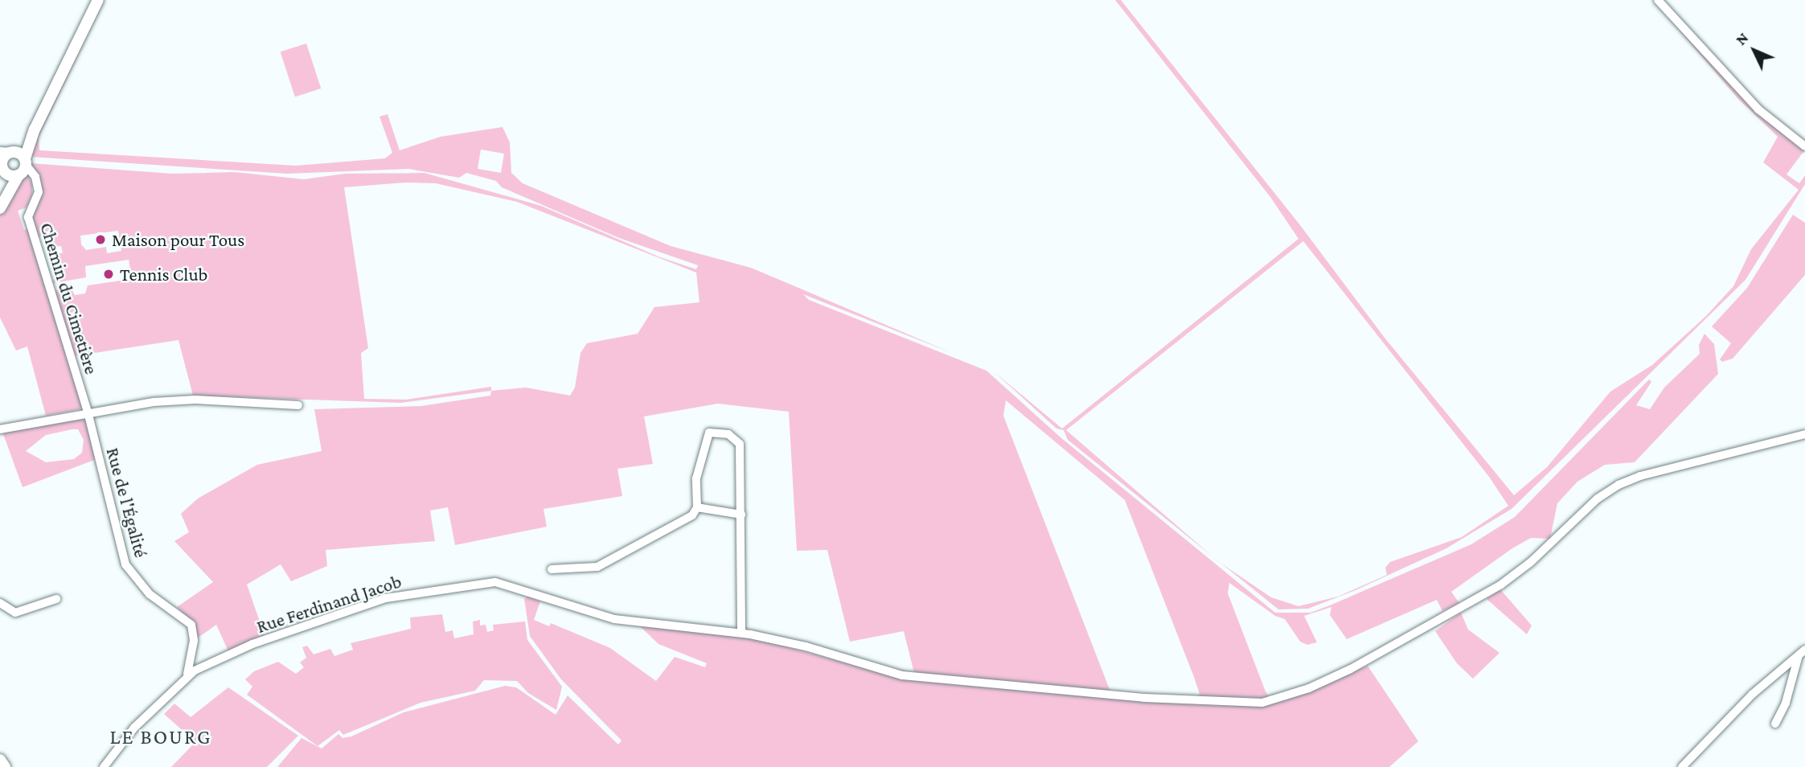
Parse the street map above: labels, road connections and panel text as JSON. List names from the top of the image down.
{
  "streets": {
    "street": ["Chemin du Cimetière", "Rue de l'Égalité", "Rue Ferdinand Jacob"]
  },
  "crossings": [
    ["Chemin du Cimetière", "Rue de l'Égalité"],
    ["Rue de l'Égalité", "Rue Ferdinand Jacob"]
  ],
  "districts": ["LE BOURG"],
  "places": ["Maison pour Tous", "Tennis Club"],
  "north": "top left"
}
